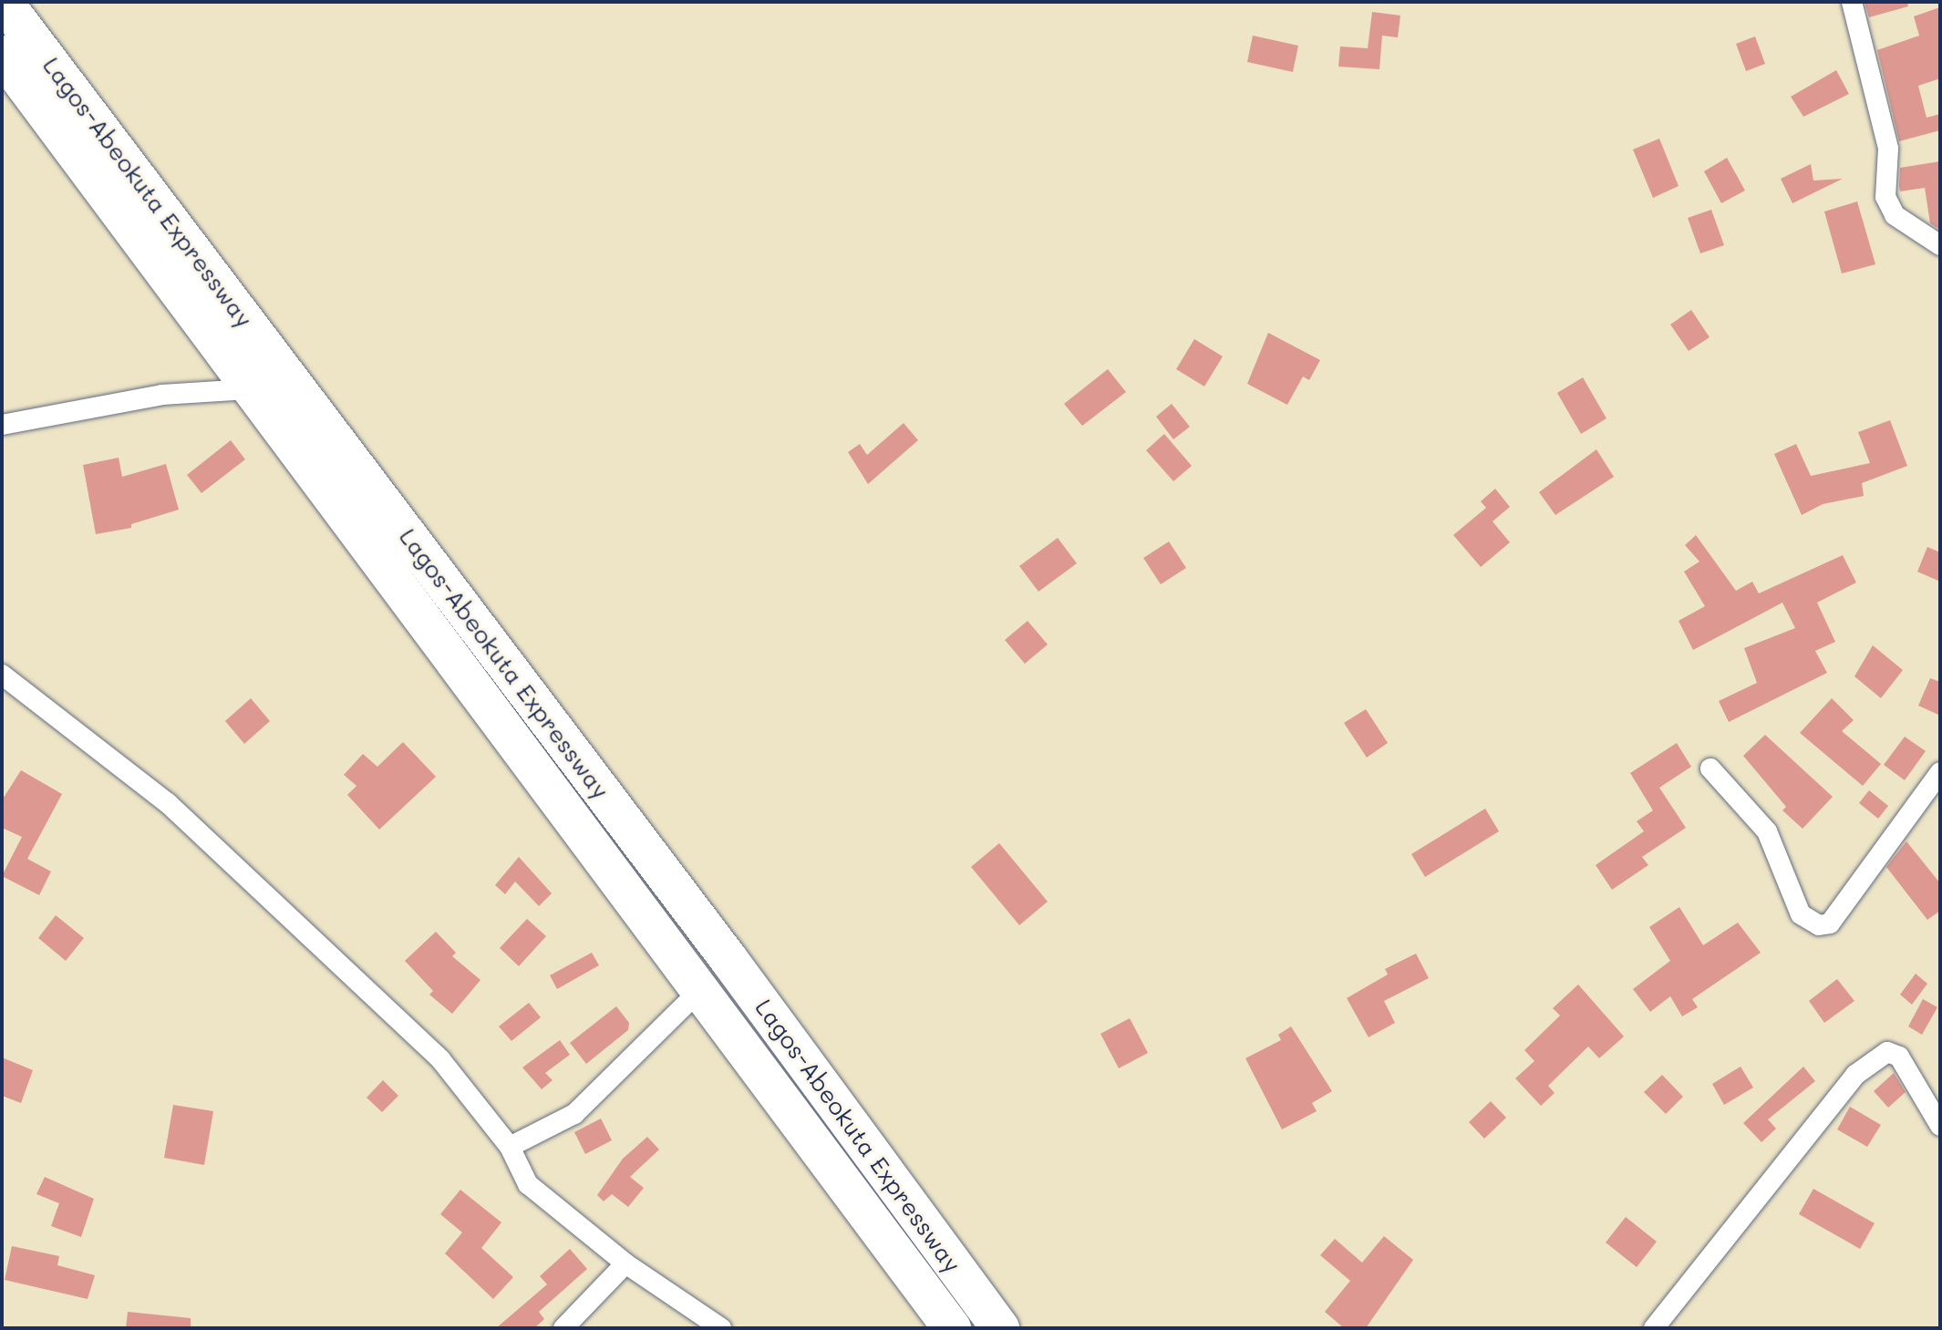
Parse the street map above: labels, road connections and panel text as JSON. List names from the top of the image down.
{
  "streets": {
    "highway": ["Lagos-Abeokuta Expressway"]
  }
}
